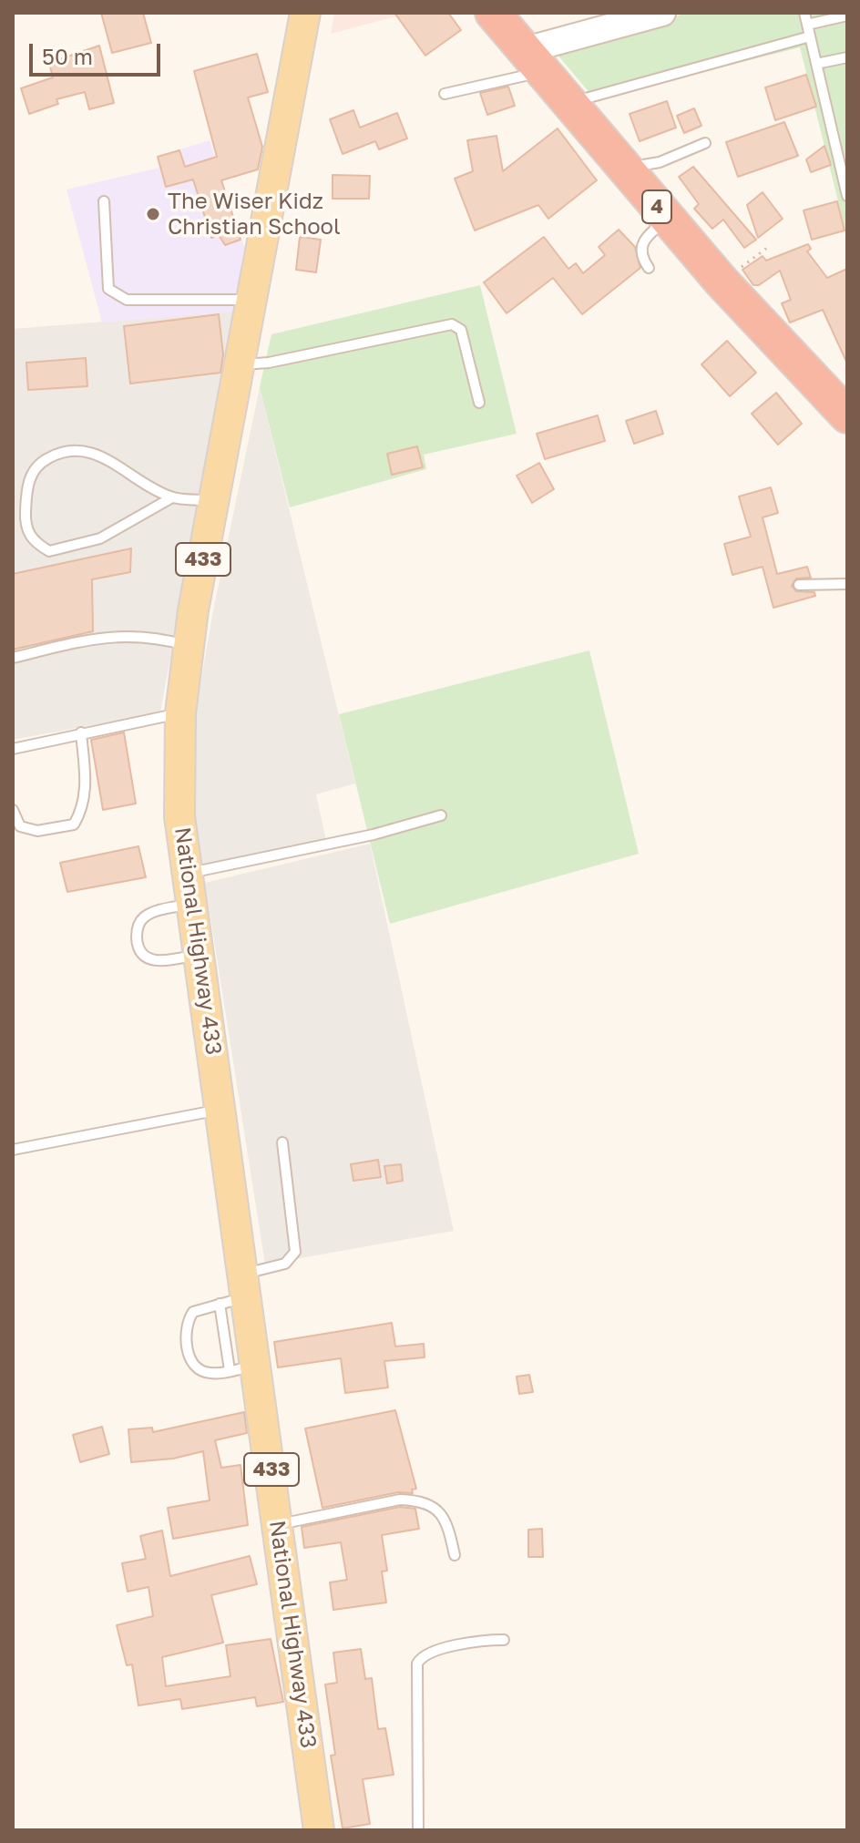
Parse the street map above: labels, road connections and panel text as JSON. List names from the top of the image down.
{
  "streets": {
    "highway": ["4"],
    "main road": ["433", "National Highway 433"]
  },
  "places": ["The Wiser Kidz Christian School"],
  "scale_bar": "50 m"
}
